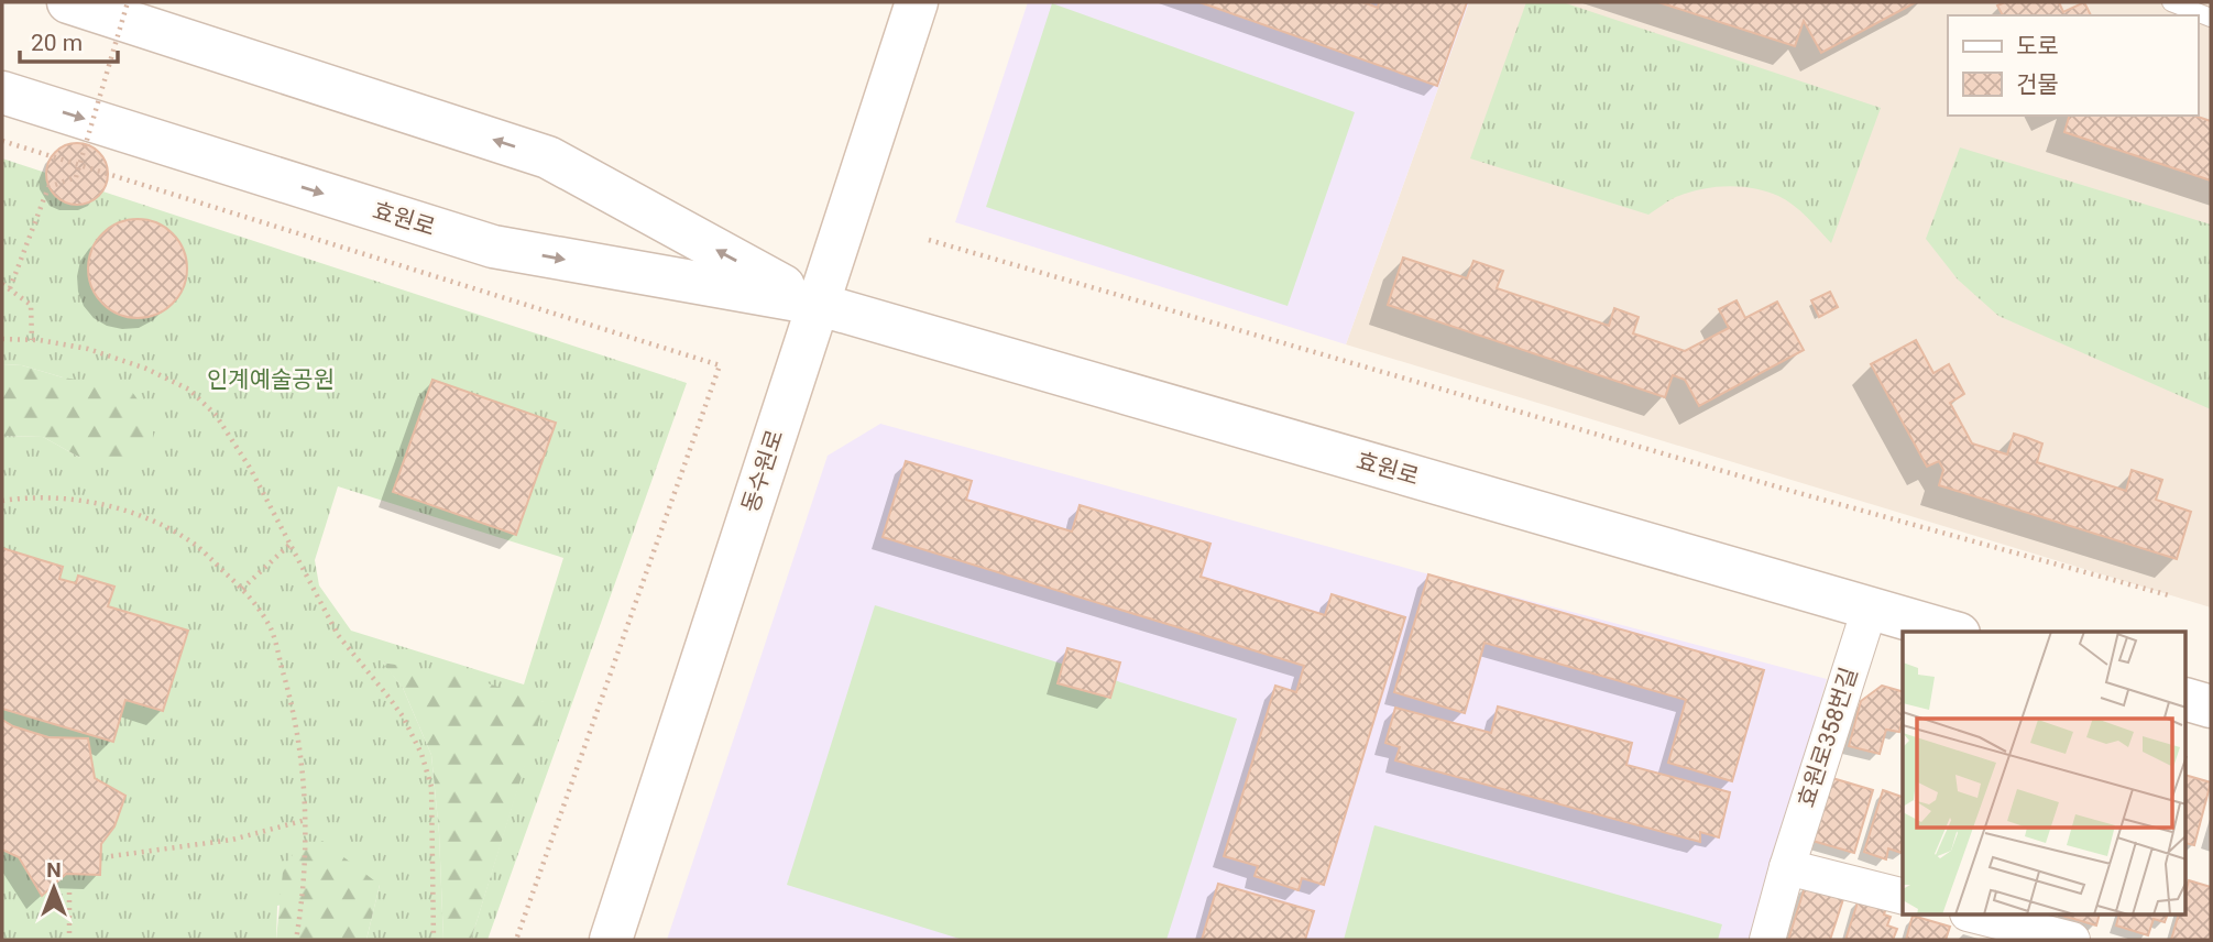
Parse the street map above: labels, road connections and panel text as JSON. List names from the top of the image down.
{
  "streets": {
    "street": ["효원로", "동수원로", "효원로358번길"]
  },
  "crossings": [
    ["효원로", "동수원로"],
    ["효원로", "효원로358번길"]
  ],
  "parks": ["인계예술공원"],
  "legend": ["도로", "건물"],
  "scale_bar": "20 m",
  "north": "top"
}
